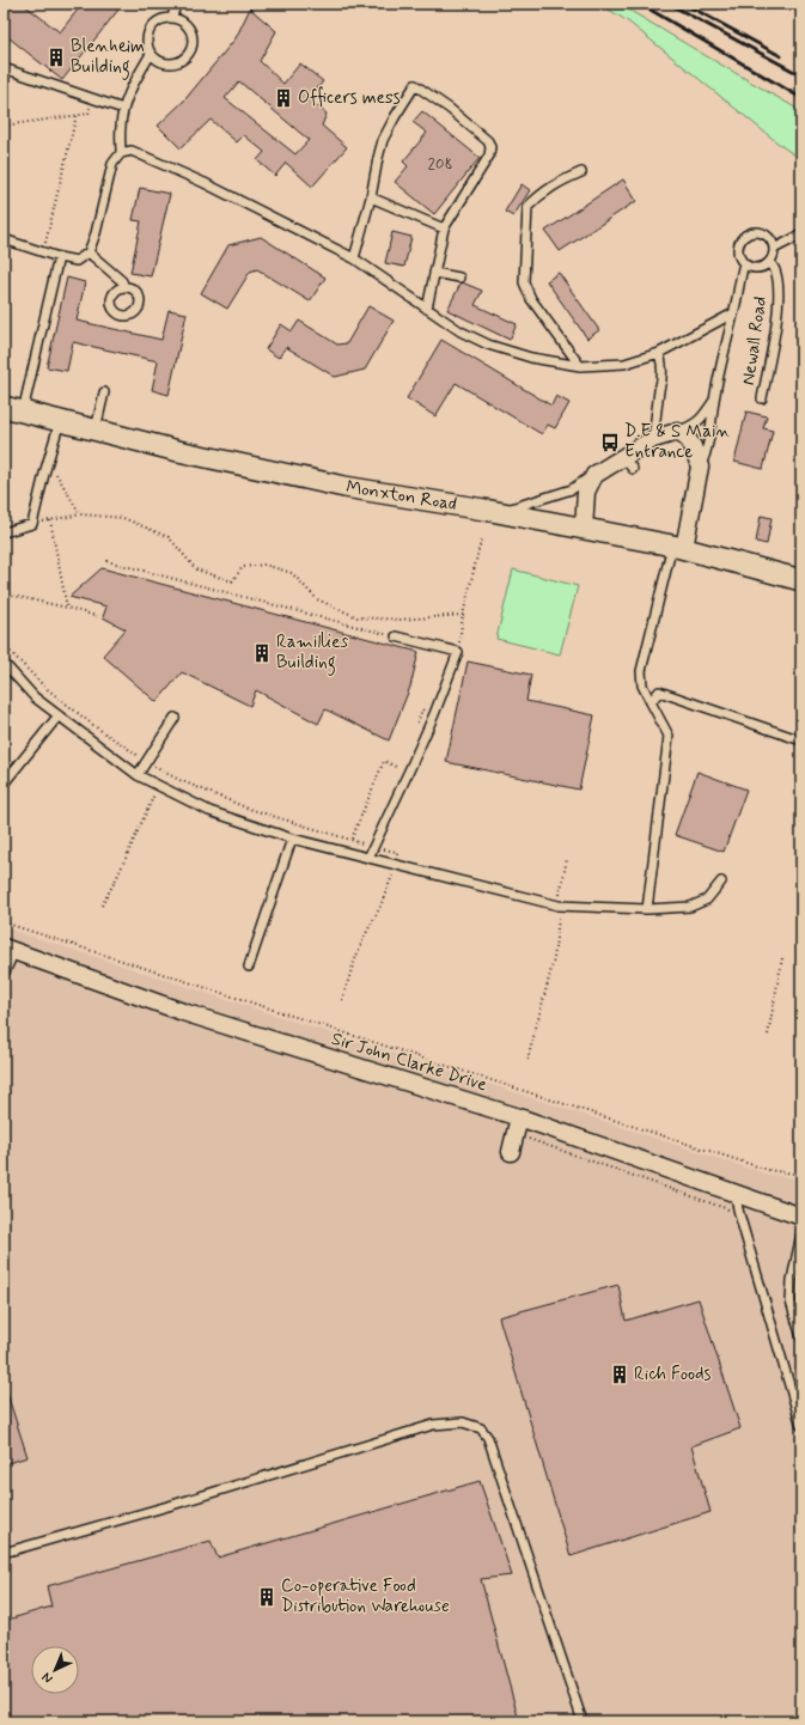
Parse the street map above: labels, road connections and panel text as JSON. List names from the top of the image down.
{
  "streets": {
    "street": ["Monxton Road", "Sir John Clarke Drive"],
    "lane": ["Newall Road"]
  },
  "places": {
    "building": [
      "Blenheim Building",
      "Officers mess",
      "Ramillies Building",
      "Rich Foods",
      "Co-operative Food Distribution Warehouse"
    ],
    "bus stop": ["D.E & S Main Entrance"]
  },
  "house_numbers": ["208"],
  "north": "bottom left"
}
